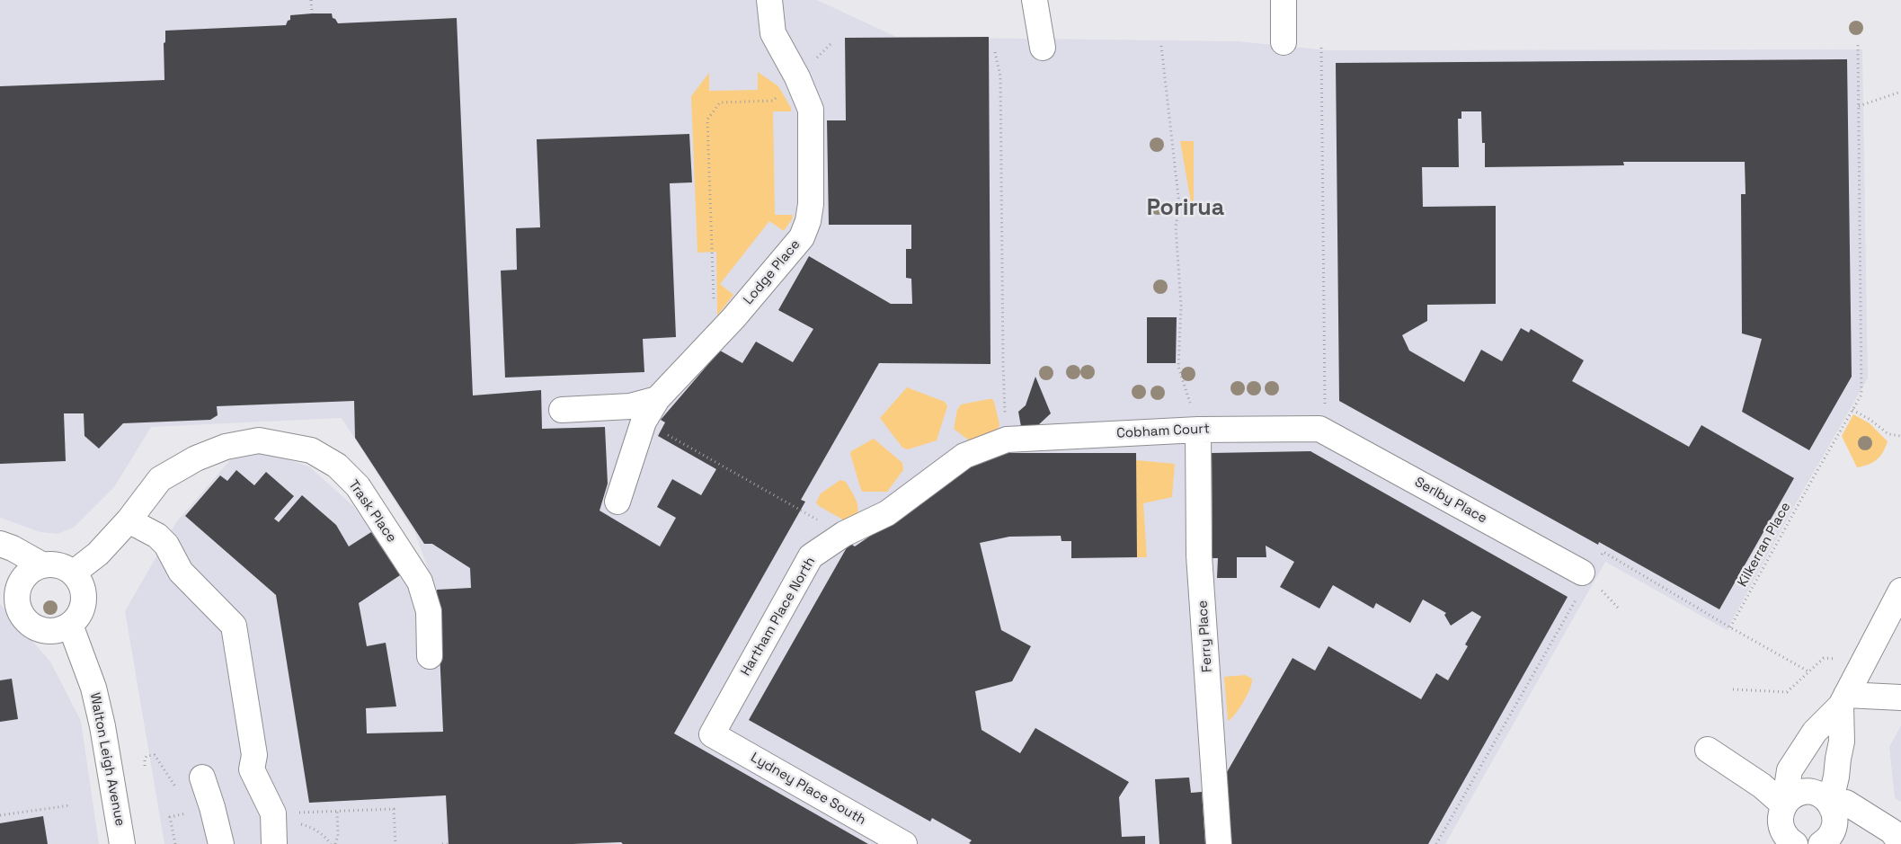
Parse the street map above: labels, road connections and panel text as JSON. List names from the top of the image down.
{
  "streets": {
    "street": [
      "Lodge Place",
      "Cobham Court",
      "Serlby Place",
      "Trask Place",
      "Hartham Place North",
      "Ferry Place",
      "Walton Leigh Avenue",
      "Lydney Place South"
    ],
    "path": ["Kilkerran Place"]
  },
  "crossings": [
    ["Cobham Court", "Serlby Place"],
    ["Cobham Court", "Hartham Place North"],
    ["Cobham Court", "Ferry Place"],
    ["Trask Place", "Walton Leigh Avenue"],
    ["Hartham Place North", "Lydney Place South"]
  ],
  "districts": ["Porirua"]
}
